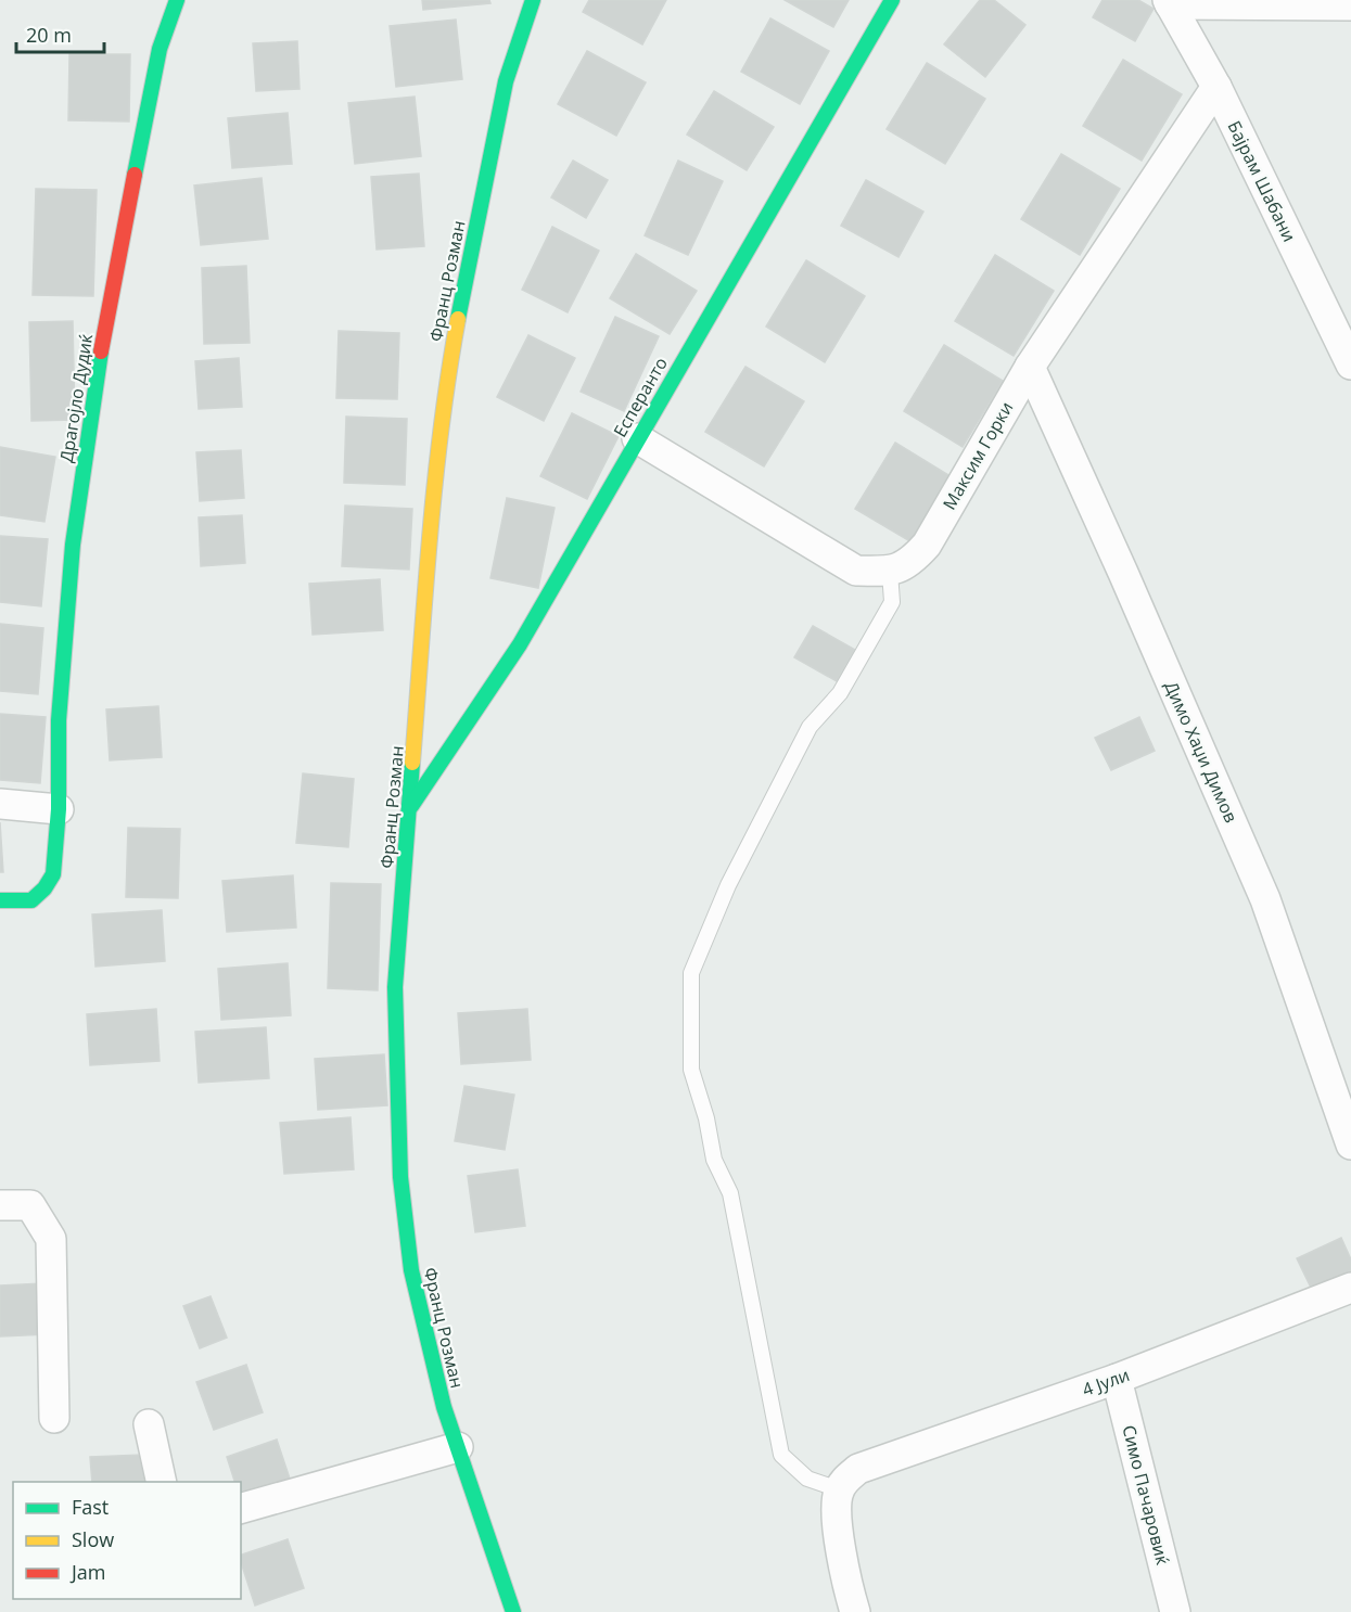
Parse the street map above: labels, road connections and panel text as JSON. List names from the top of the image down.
{
  "streets": {
    "street": [
      "Бајрам Шабани",
      "Франц Розман",
      "Есперанто",
      "Драгојло Дудиќ",
      "Максим Горки",
      "Димо Хаџи Димов",
      "4 Јули",
      "Симо Пачаровиќ"
    ]
  },
  "crossings": [
    ["Бајрам Шабани", "Максим Горки"],
    ["Франц Розман", "Есперанто"],
    ["Максим Горки", "Димо Хаџи Димов"],
    ["4 Јули", "Симо Пачаровиќ"]
  ],
  "legend": ["Fast", "Slow", "Jam"],
  "scale_bar": "20 m"
}
